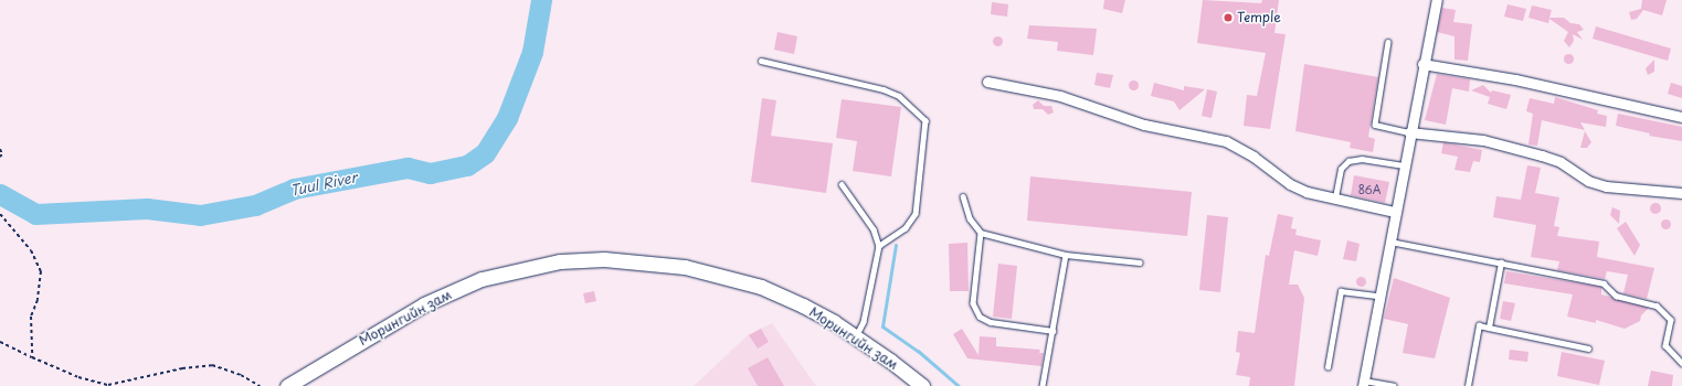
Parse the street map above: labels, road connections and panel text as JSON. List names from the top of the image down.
{
  "streets": {
    "main road": ["Морингийн зам"]
  },
  "water": ["Tuul River"],
  "places": ["Temple"],
  "house_numbers": ["86А"]
}
